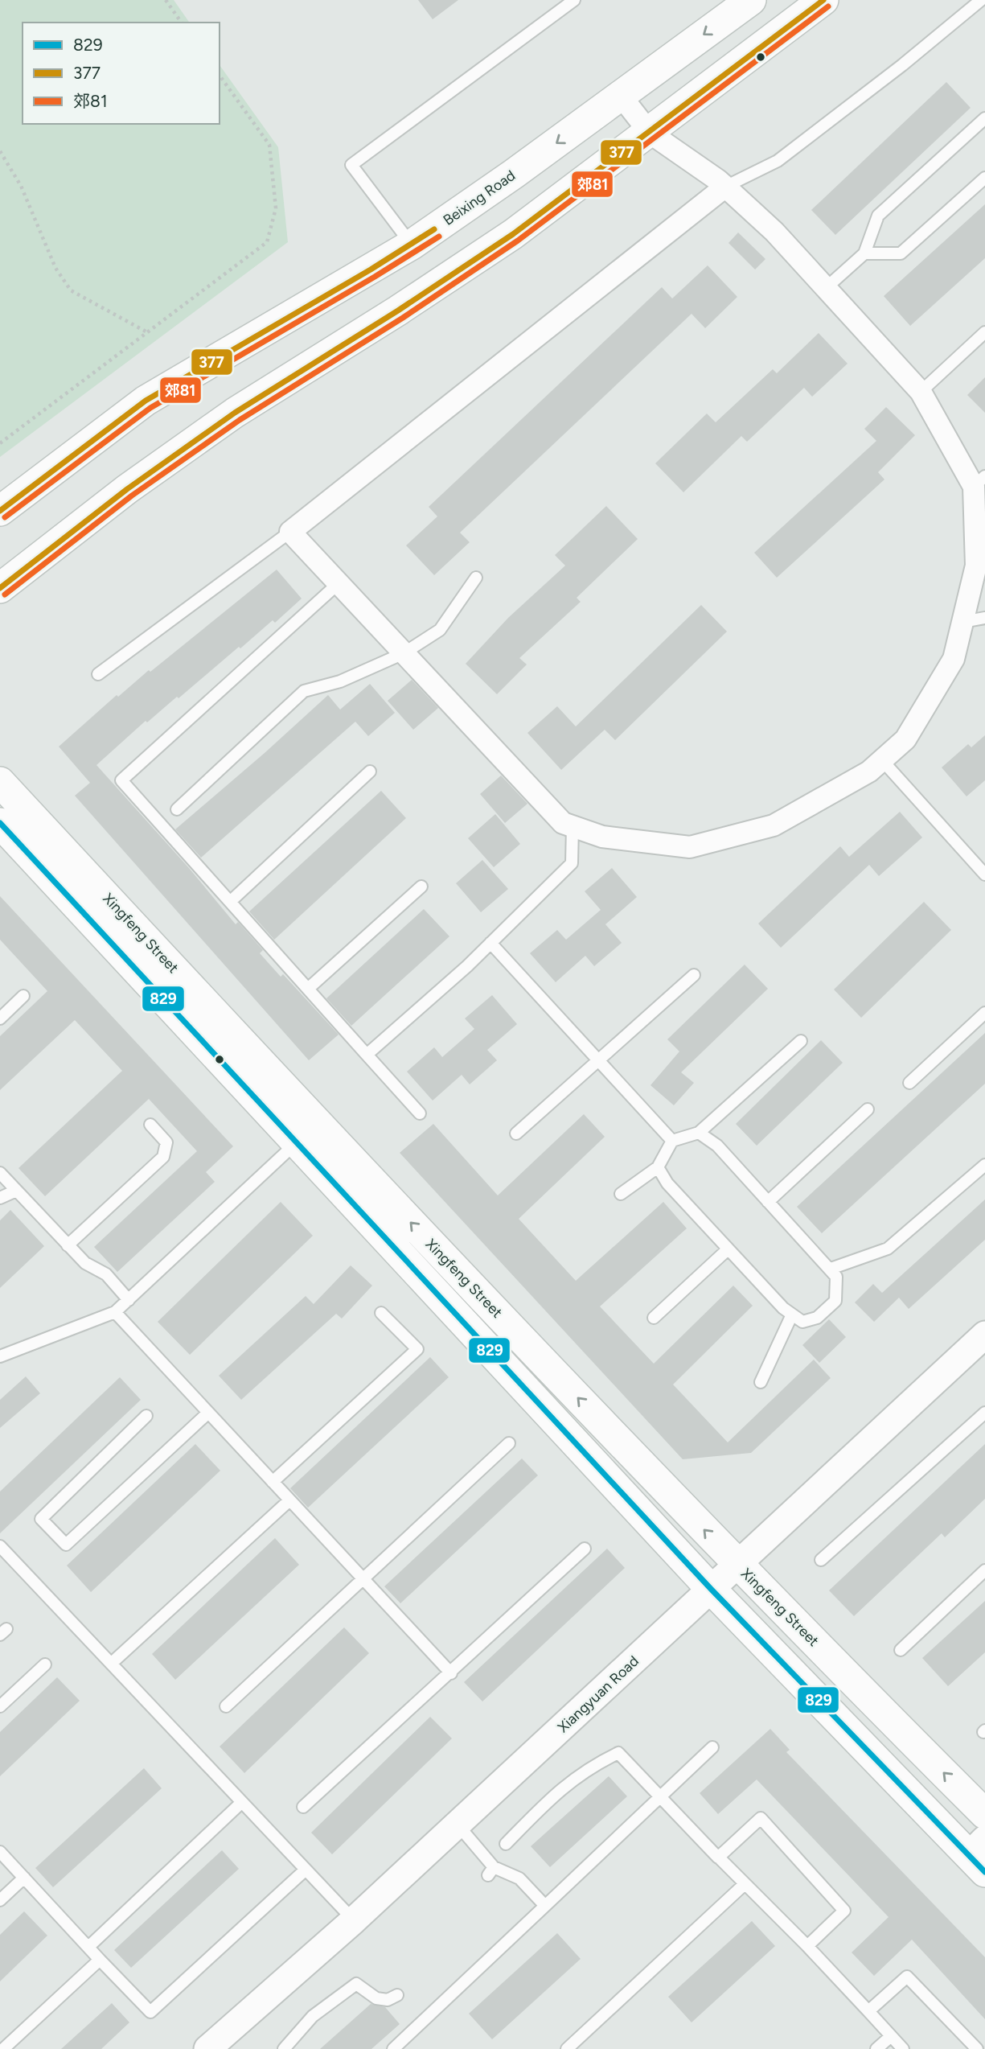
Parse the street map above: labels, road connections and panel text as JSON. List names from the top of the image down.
{
  "streets": {
    "main road": ["Beixing Road", "Xingfeng Street"],
    "street": ["Xiangyuan Road"]
  },
  "crossings": [
    ["Xingfeng Street", "Xiangyuan Road"]
  ],
  "lines": ["transit line 377", "transit line 郊81", "transit line 829"],
  "legend": ["829", "377", "郊81"]
}
